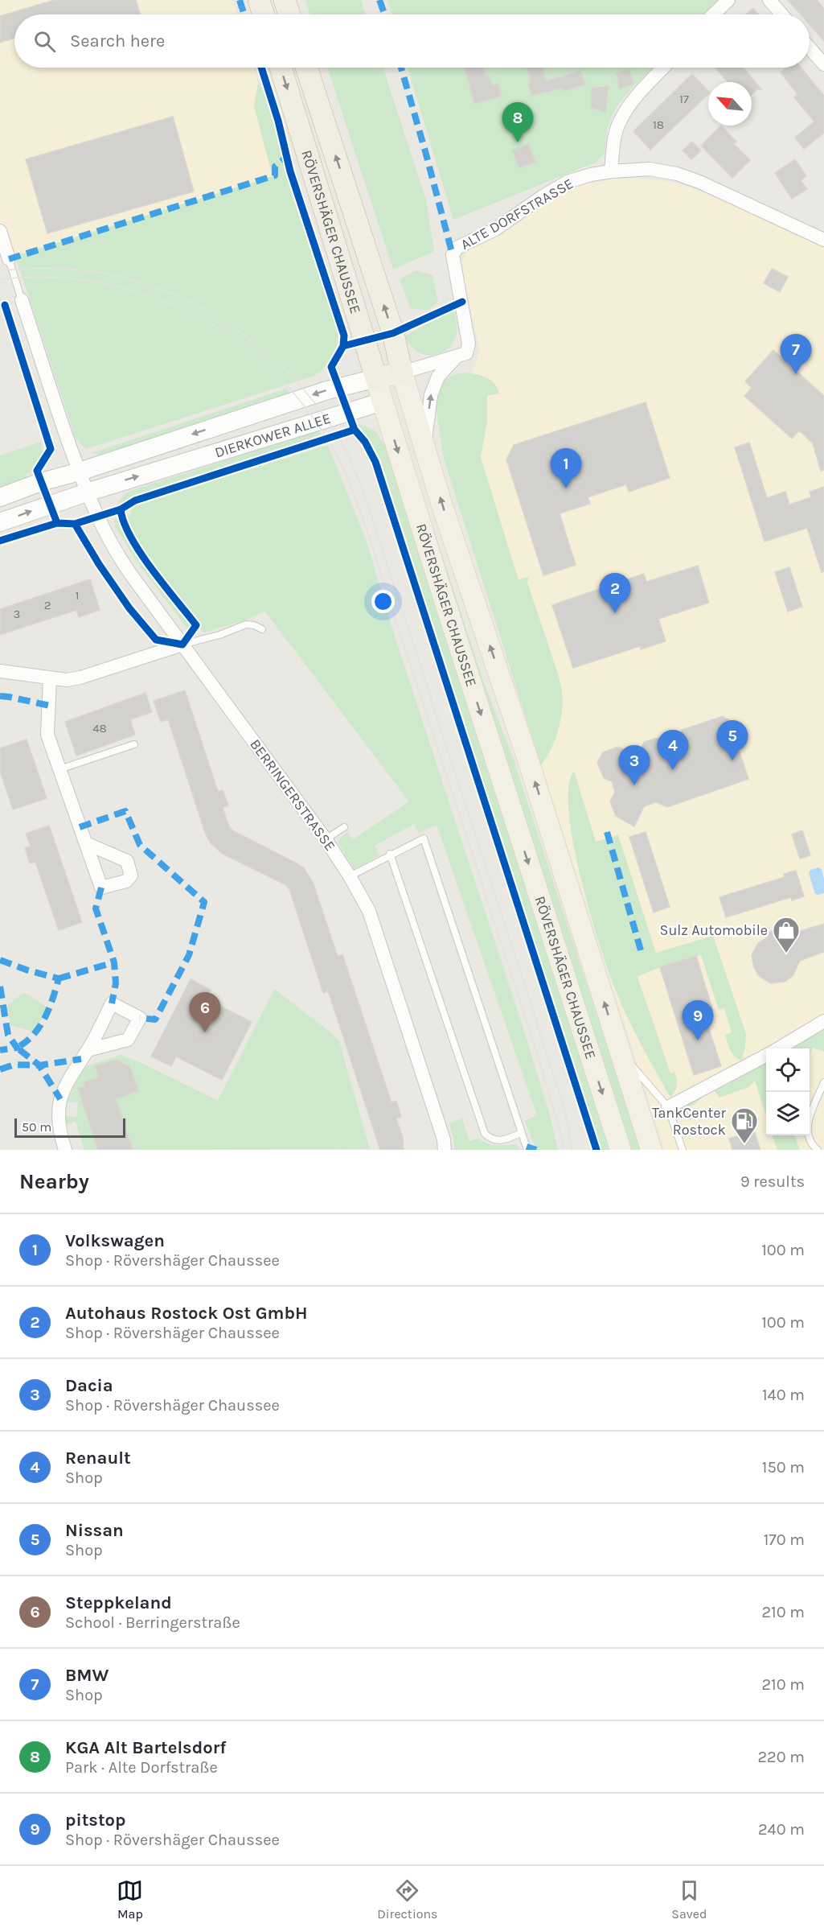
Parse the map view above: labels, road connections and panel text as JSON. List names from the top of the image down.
{
  "streets": {
    "highway": ["RÖVERSHÄGER CHAUSSEE"],
    "main road": ["DIERKOWER ALLEE"],
    "street": ["ALTE DORFSTRASSE", "BERRINGERSTRASSE"]
  },
  "crossings": [
    ["ALTE DORFSTRASSE", "RÖVERSHÄGER CHAUSSEE"],
    ["RÖVERSHÄGER CHAUSSEE", "DIERKOWER ALLEE"],
    ["DIERKOWER ALLEE", "BERRINGERSTRASSE"]
  ],
  "places": {
    "shop": ["Sulz Automobile"],
    "fuel station": ["TankCenter Rostock"]
  },
  "house_numbers": [
    "17",
    "18",
    "1",
    "2",
    "3",
    "48"
  ],
  "scale_bar": "50 m",
  "north": "top left",
  "page": {
    "search": "Search here",
    "pins": [
      "8",
      "7",
      "1",
      "2",
      "5",
      "4",
      "3",
      "6",
      "9"
    ],
    "scale": "50 m",
    "heading": ["Nearby", "9 results"],
    "list": [
      {
        "mark": "1",
        "name": "Volkswagen",
        "note": "Shop · Rövershäger Chaussee",
        "value": "100 m"
      },
      {
        "mark": "2",
        "name": "Autohaus Rostock Ost GmbH",
        "note": "Shop · Rövershäger Chaussee",
        "value": "100 m"
      },
      {
        "mark": "3",
        "name": "Dacia",
        "note": "Shop · Rövershäger Chaussee",
        "value": "140 m"
      },
      {
        "mark": "4",
        "name": "Renault",
        "note": "Shop",
        "value": "150 m"
      },
      {
        "mark": "5",
        "name": "Nissan",
        "note": "Shop",
        "value": "170 m"
      },
      {
        "mark": "6",
        "name": "Steppkeland",
        "note": "School · Berringerstraße",
        "value": "210 m"
      },
      {
        "mark": "7",
        "name": "BMW",
        "note": "Shop",
        "value": "210 m"
      },
      {
        "mark": "8",
        "name": "KGA Alt Bartelsdorf",
        "note": "Park · Alte Dorfstraße",
        "value": "220 m"
      },
      {
        "mark": "9",
        "name": "pitstop",
        "note": "Shop · Rövershäger Chaussee",
        "value": "240 m"
      }
    ],
    "nav": ["Map", "Directions", "Saved"]
  }
}
